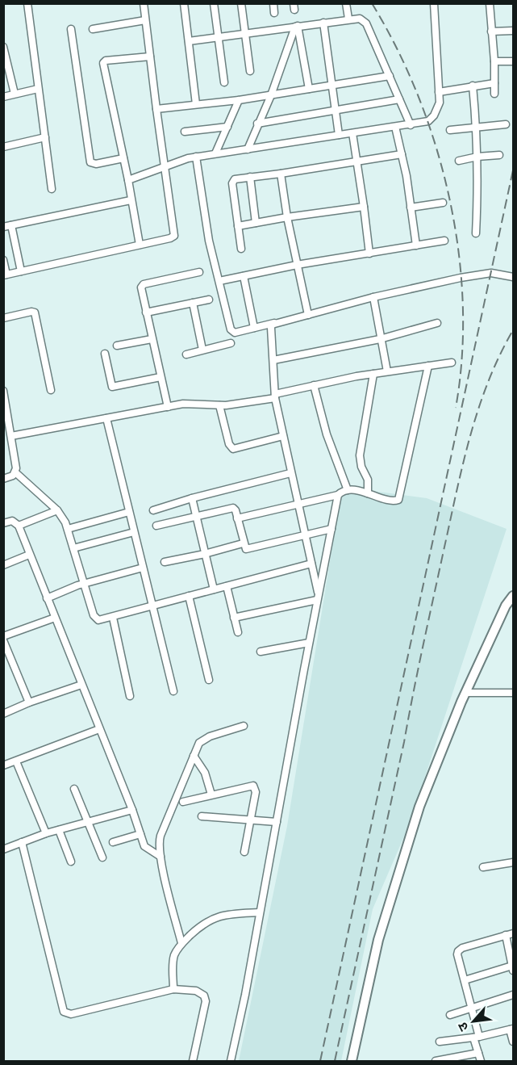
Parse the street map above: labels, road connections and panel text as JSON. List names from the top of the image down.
{
  "north": "bottom left"
}
